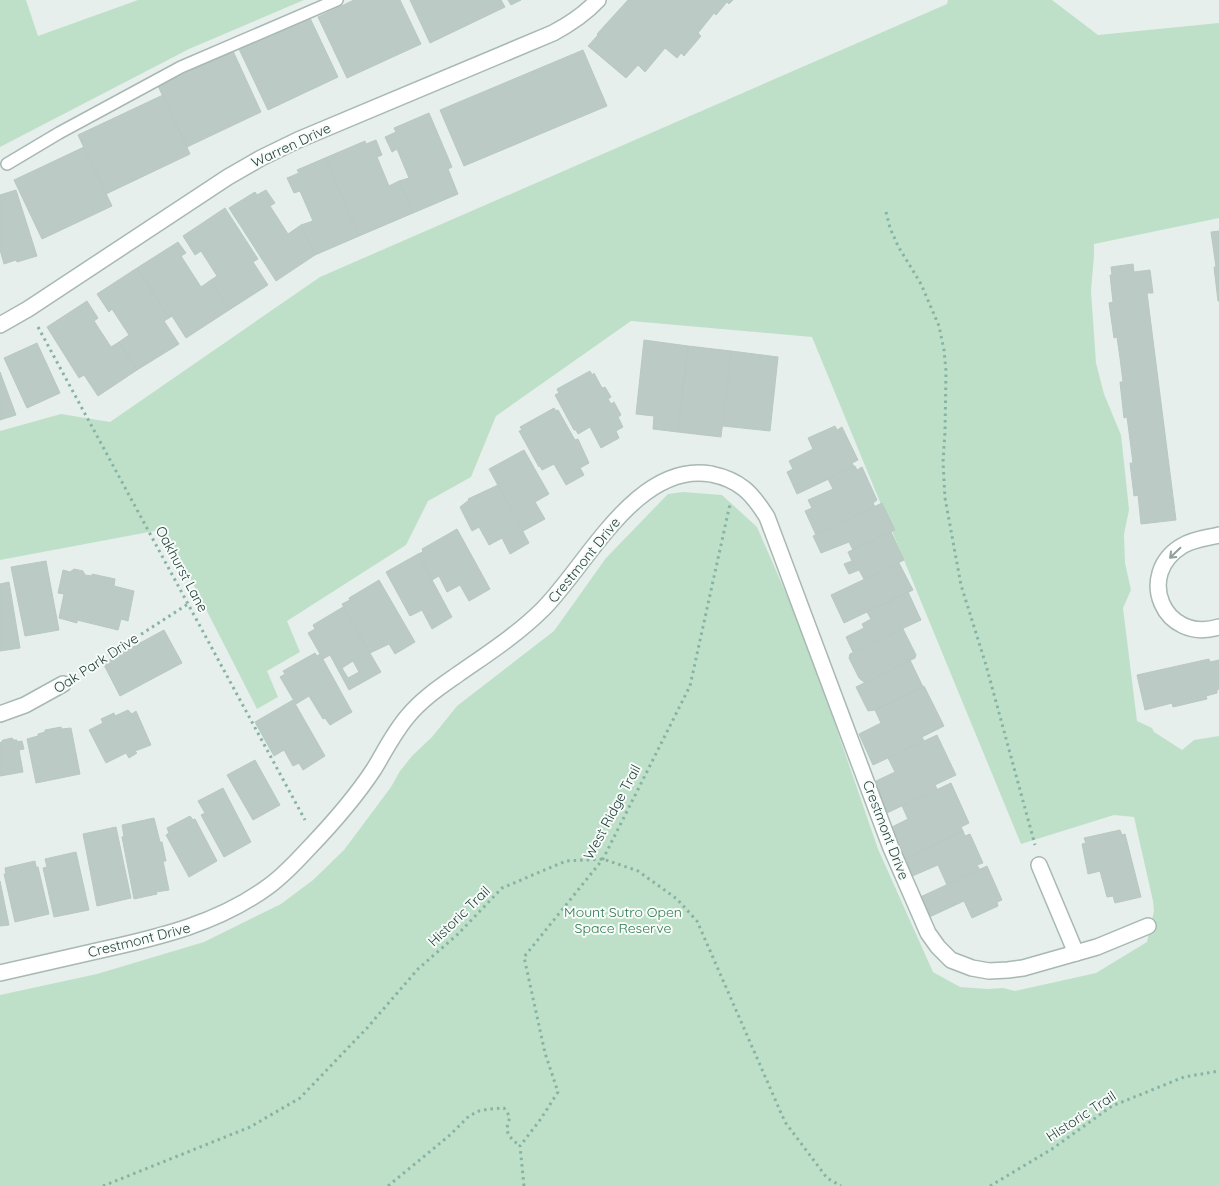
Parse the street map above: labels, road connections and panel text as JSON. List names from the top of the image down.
{
  "streets": {
    "street": ["Warren Drive", "Crestmont Drive", "Oak Park Drive"],
    "path": ["Oakhurst Lane", "West Ridge Trail", "Historic Trail"]
  },
  "crossings": [
    ["Warren Drive", "Oakhurst Lane"],
    ["Crestmont Drive", "Oakhurst Lane"],
    ["Crestmont Drive", "West Ridge Trail"],
    ["Oakhurst Lane", "Oak Park Drive"],
    ["West Ridge Trail", "Historic Trail"]
  ],
  "parks": ["Mount Sutro Open Space Reserve"]
}
